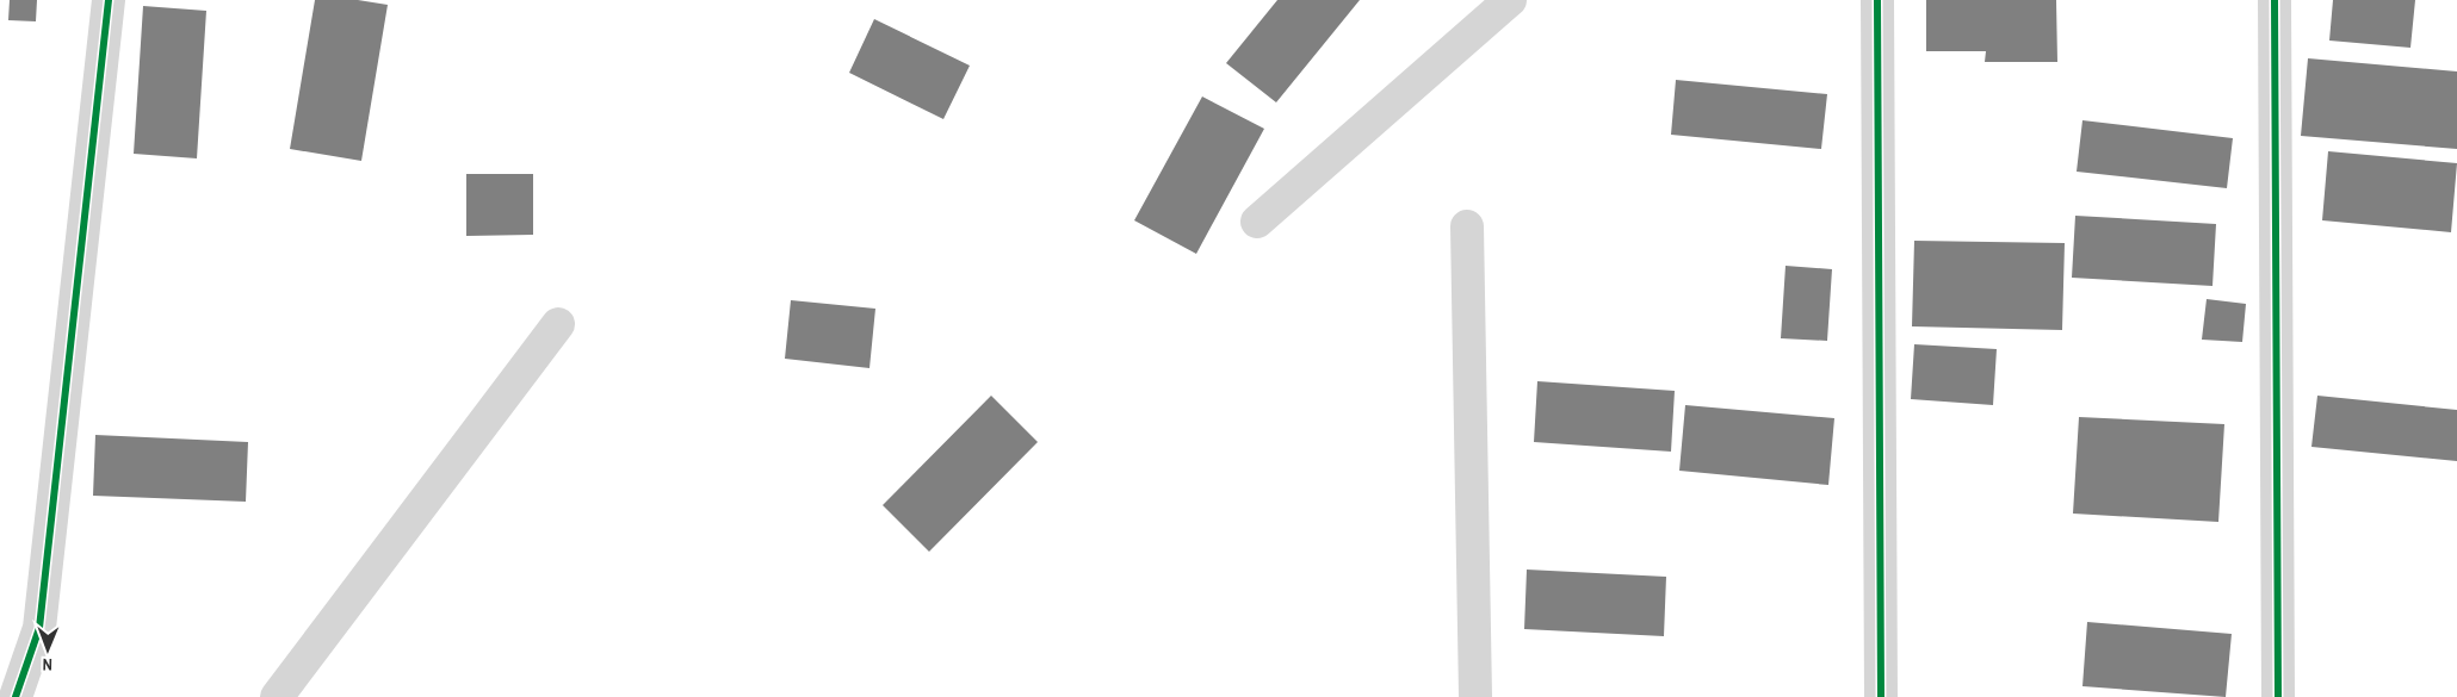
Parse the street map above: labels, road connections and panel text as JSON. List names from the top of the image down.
{
  "north": "bottom"
}
